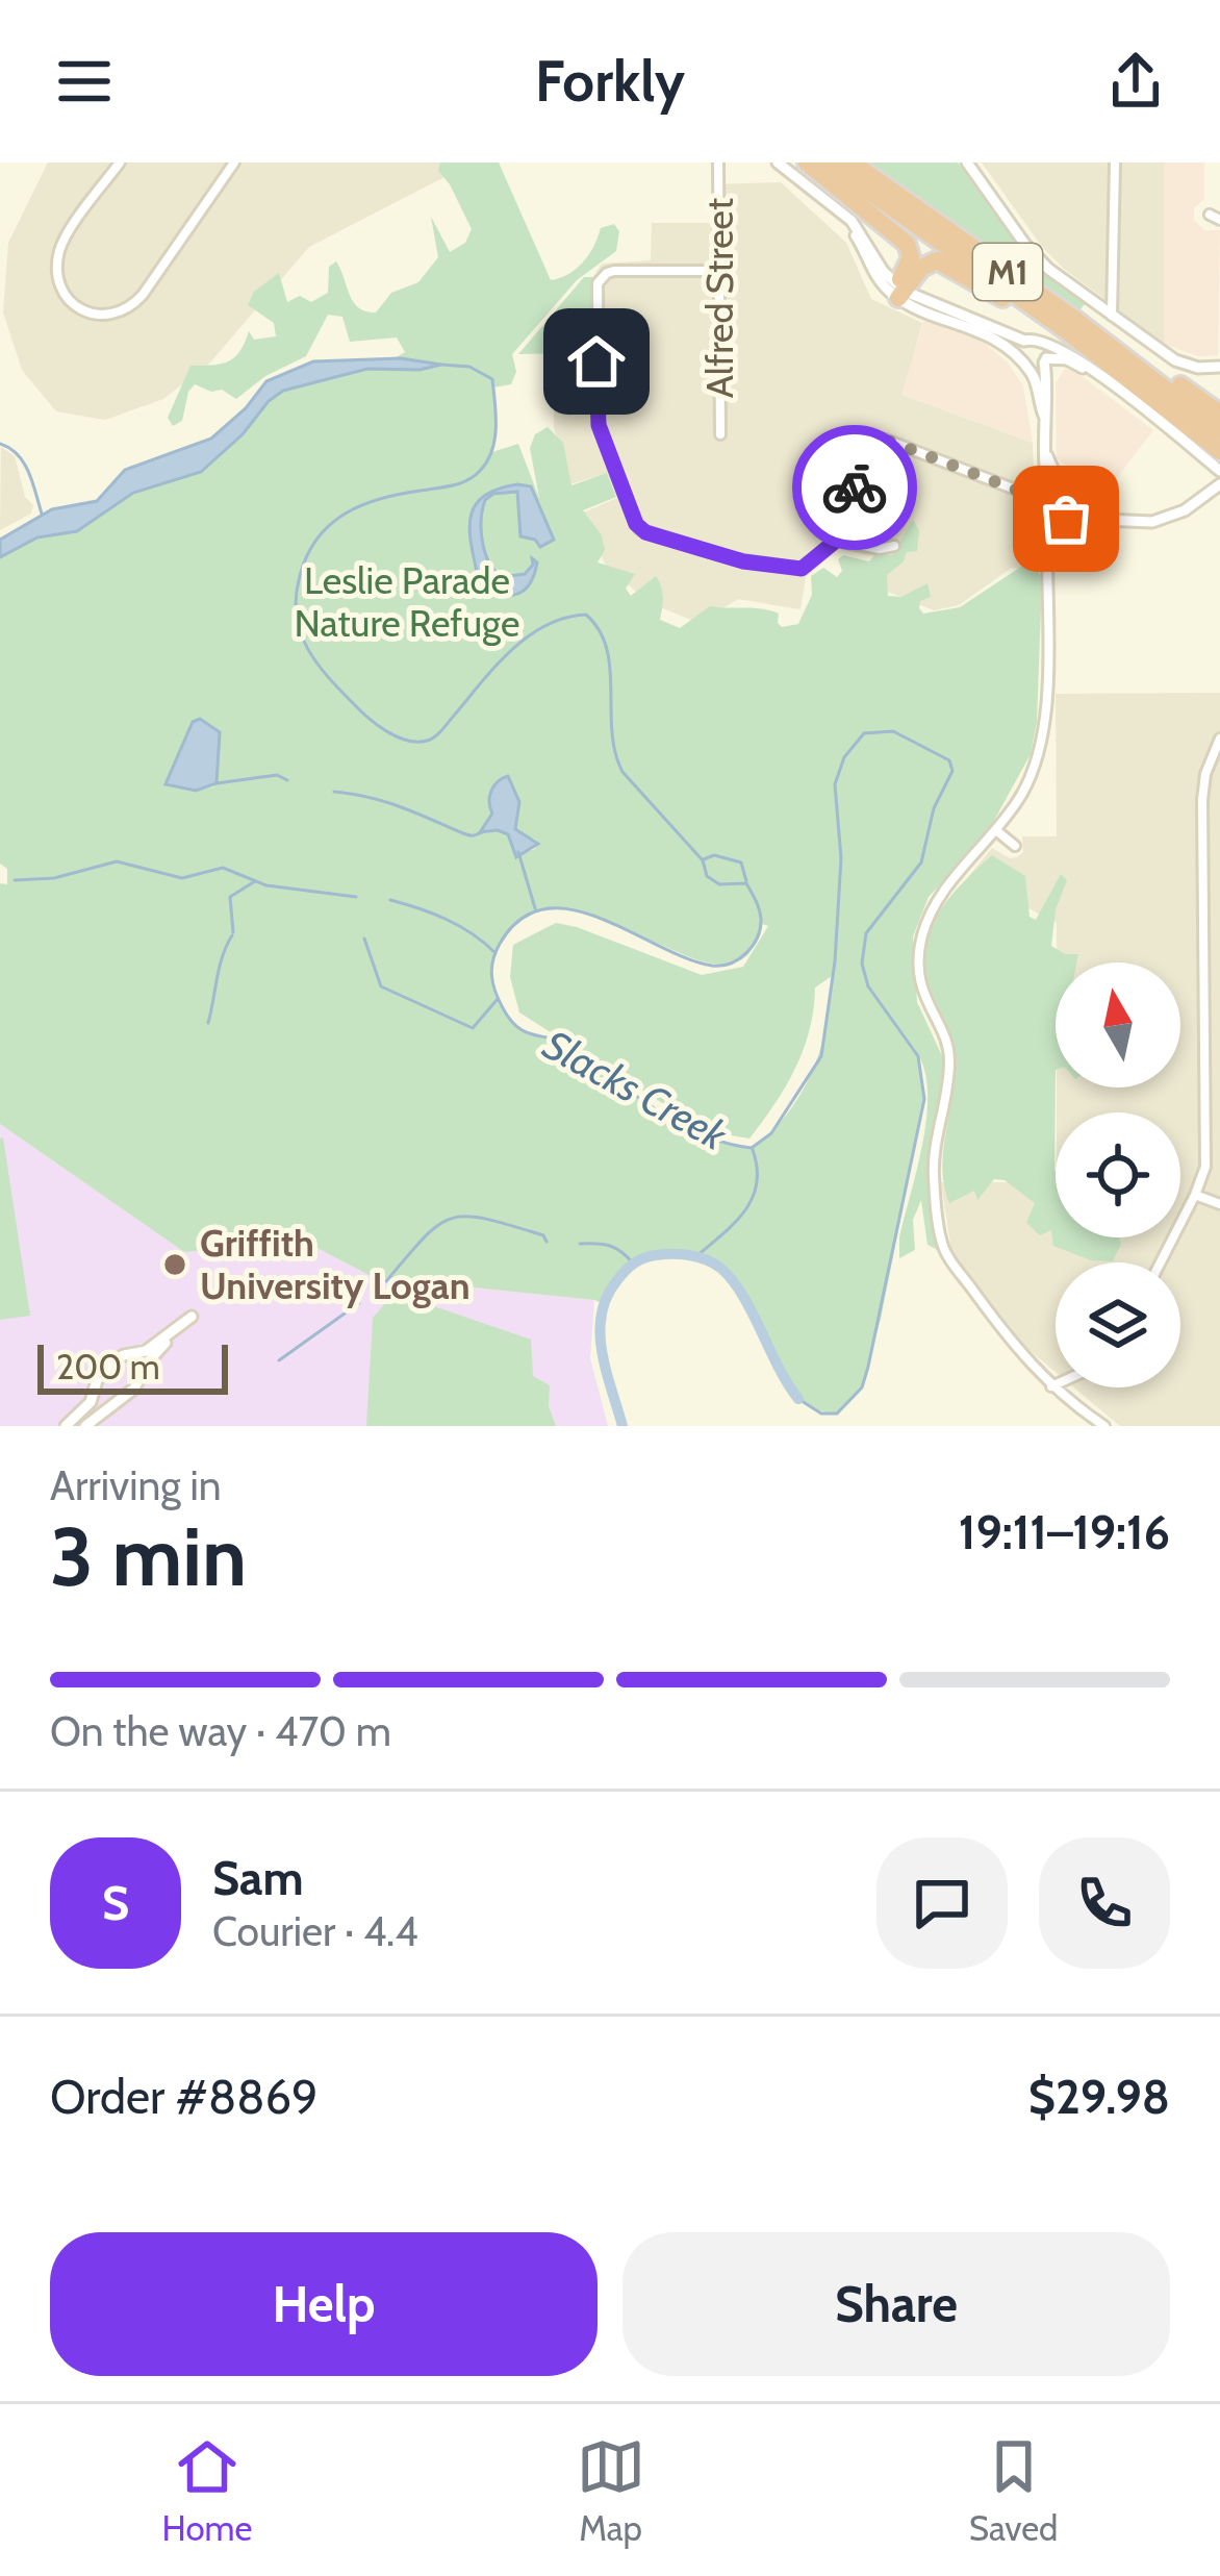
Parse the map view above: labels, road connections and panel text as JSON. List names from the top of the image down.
{
  "streets": {
    "highway": ["M1"],
    "street": ["Alfred Street"]
  },
  "water": ["Slacks Creek"],
  "parks": ["Leslie Parade Nature Refuge"],
  "places": ["Griffith University Logan"],
  "scale_bar": "200 m",
  "north": "top",
  "page": {
    "header": "Forkly",
    "scale": "200 m",
    "heading": ["3 min", "Arriving in", "19:11–19:16"],
    "panel": [
      "Sam",
      "Courier · 4.4",
      "Order #8869",
      "$29.98"
    ],
    "bar": "On the way · 470 m",
    "round": "S",
    "buttons": ["Help", "Share"],
    "tabs": ["Home", "Map", "Saved"]
  }
}
